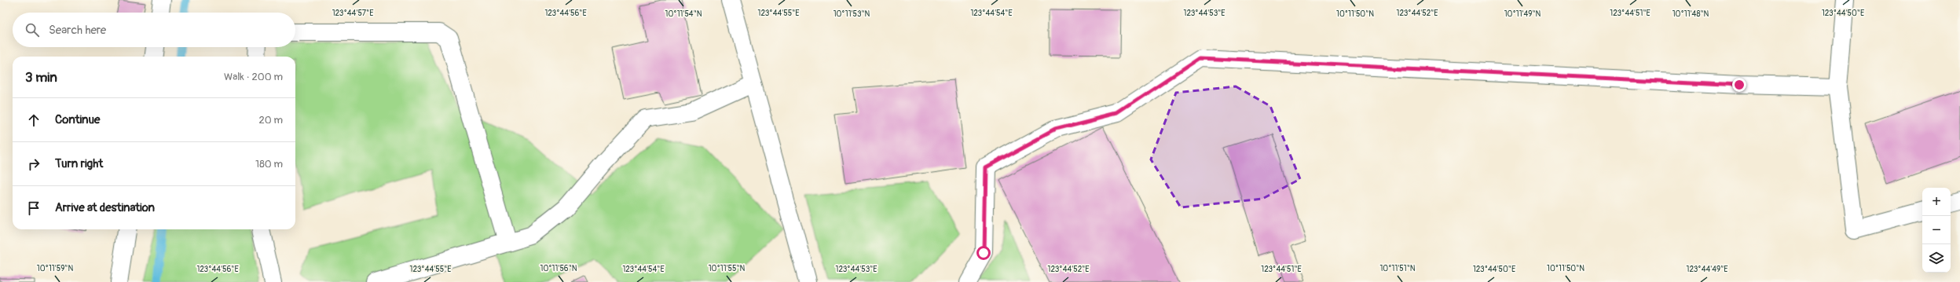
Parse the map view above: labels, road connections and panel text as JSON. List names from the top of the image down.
{
  "page": {
    "search": "Search here",
    "heading": ["3 min", "Walk · 200 m"],
    "list": [
      ["Continue", "20 m"],
      ["Turn right", "180 m"],
      "Arrive at destination"
    ],
    "map_buttons": ["+", "−"]
  },
  "coordinates": [
    "123°44'52\"E",
    "123°44'57\"E",
    "123°44'56\"E",
    "123°44'55\"E",
    "123°44'54\"E",
    "123°44'53\"E",
    "123°44'51\"E",
    "123°44'50\"E",
    "10°11'54\"N",
    "10°11'53\"N",
    "10°11'50\"N",
    "10°11'49\"N",
    "10°11'48\"N",
    "10°11'59\"N",
    "10°11'56\"N",
    "10°11'55\"N",
    "10°11'51\"N",
    "123°44'49\"E"
  ]
}
